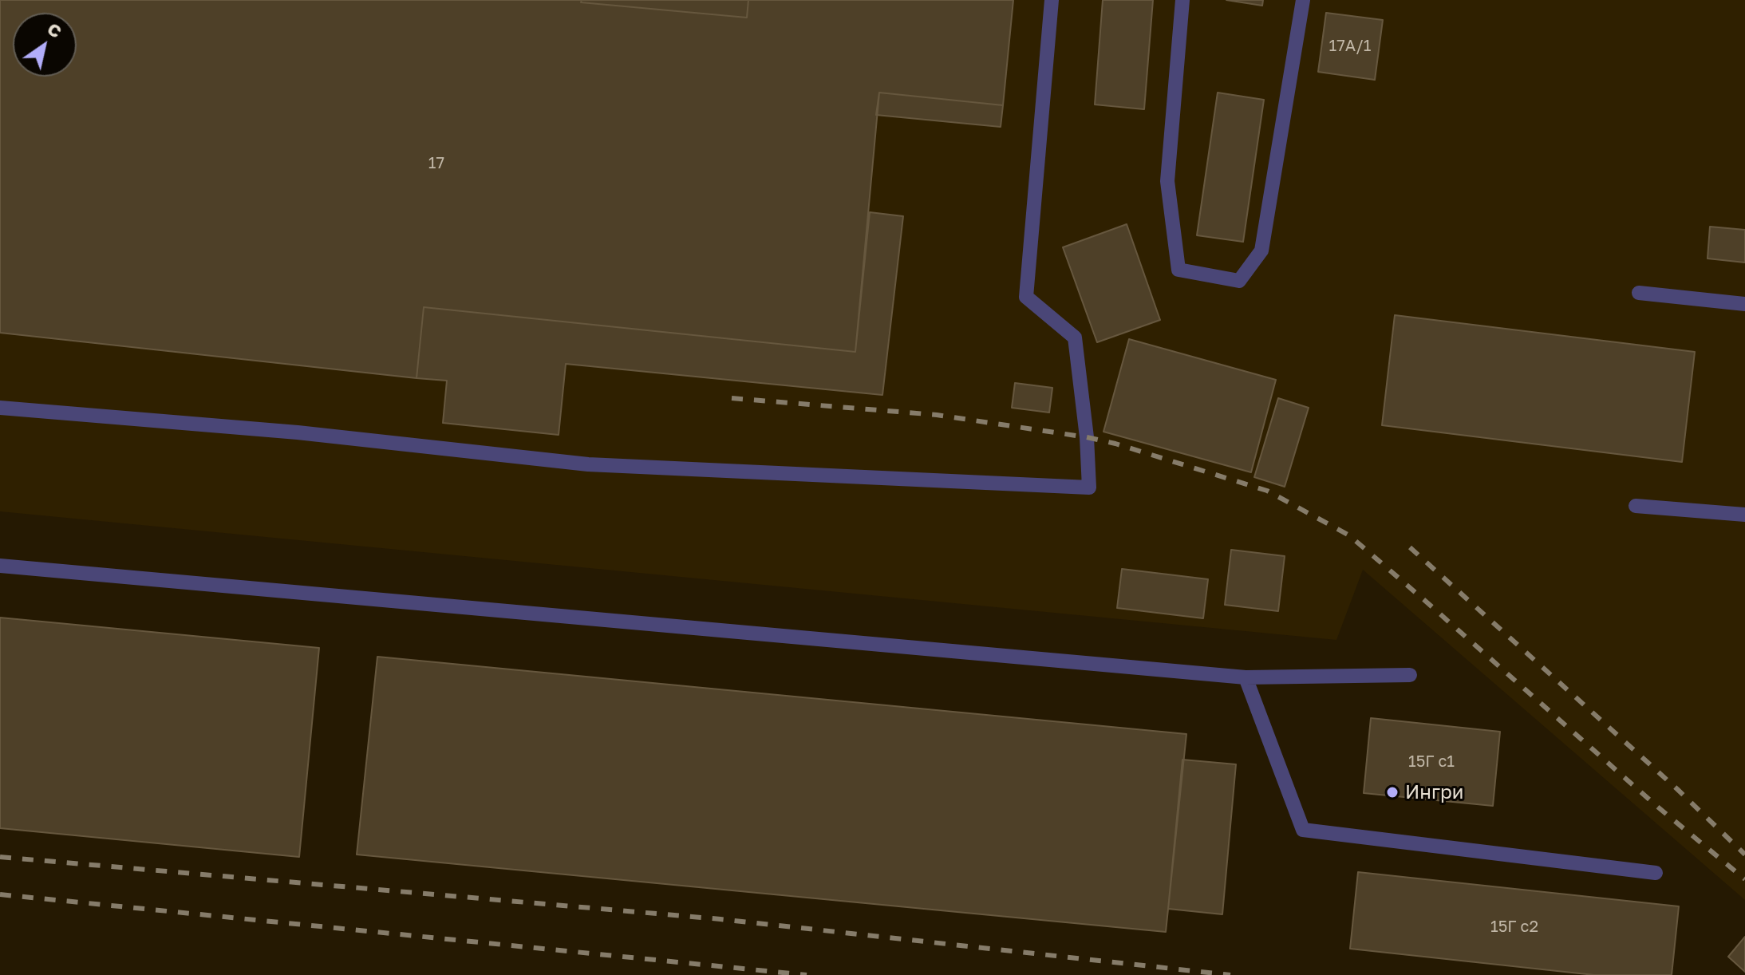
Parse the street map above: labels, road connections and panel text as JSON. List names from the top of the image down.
{
  "places": ["Ингри"],
  "house_numbers": [
    "17А/1",
    "17",
    "15Г с1",
    "15Г с2"
  ],
  "north": "top right"
}
